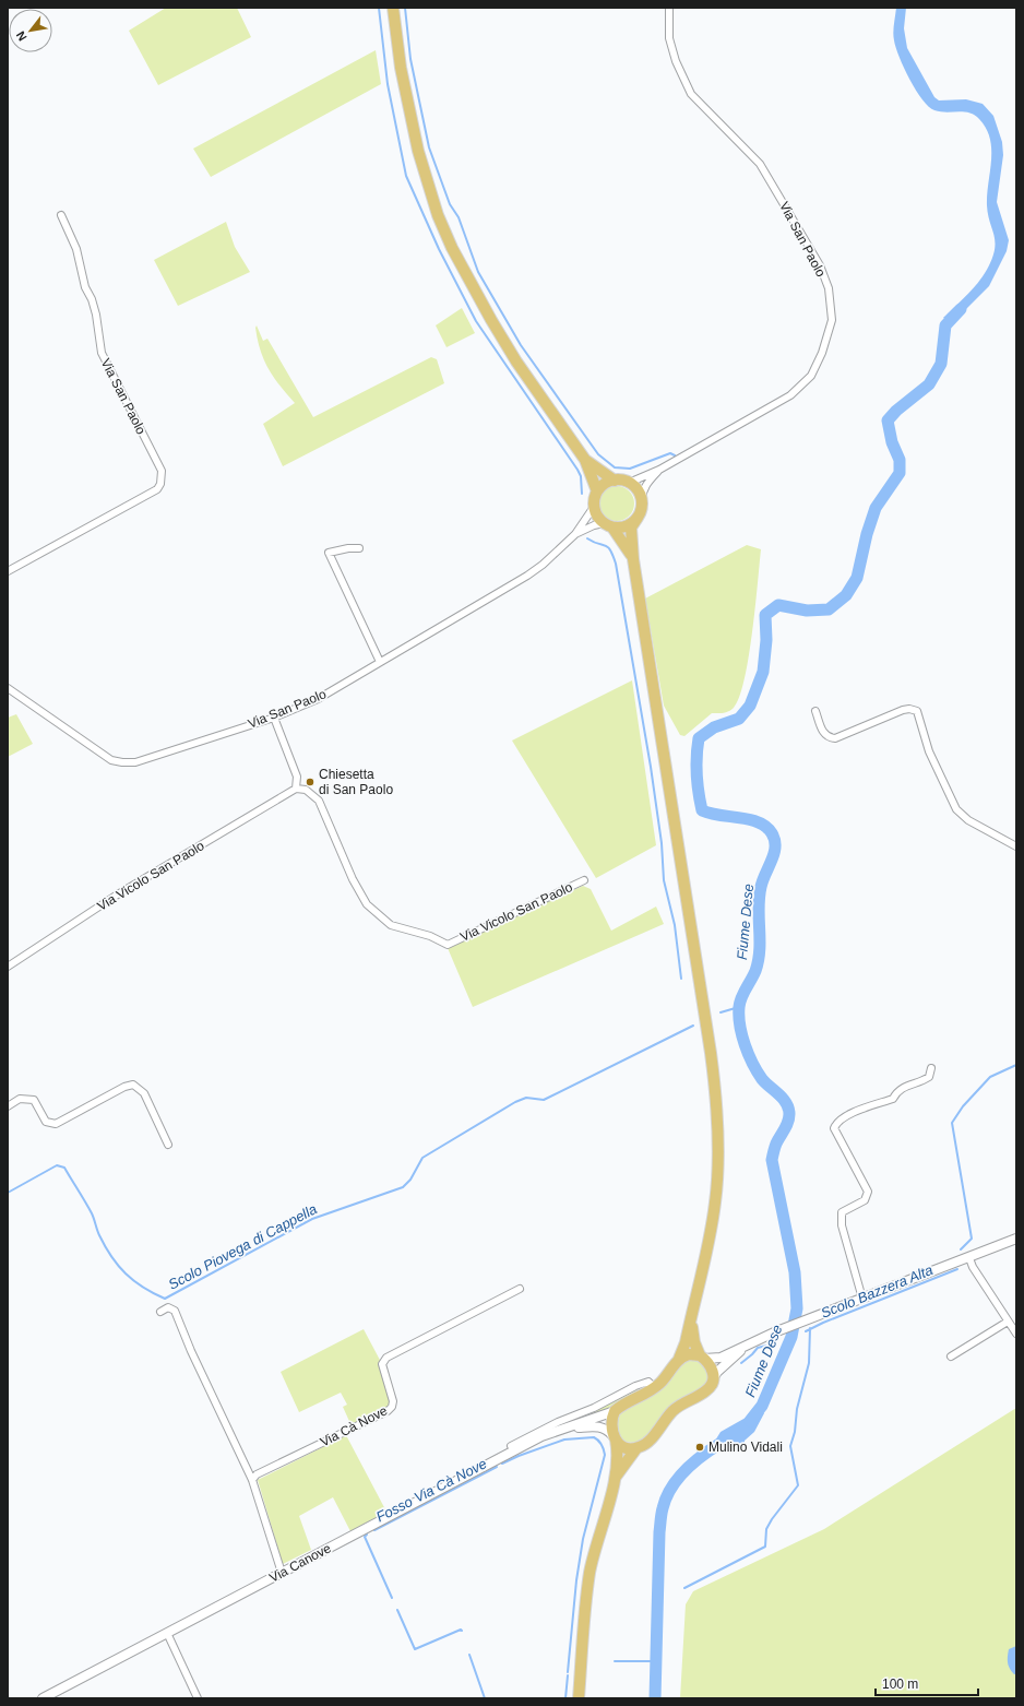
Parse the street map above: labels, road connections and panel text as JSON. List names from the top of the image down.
{
  "streets": {
    "street": [
      "Via San Paolo",
      "Via Vicolo San Paolo",
      "Via Cà Nove",
      "Via Canove"
    ]
  },
  "water": [
    "Fiume Dese",
    "Scolo Piovega di Cappella",
    "Scolo Bazzera Alta",
    "Fosso Via Cà Nove"
  ],
  "places": ["Chiesetta di San Paolo", "Mulino Vidali"],
  "scale_bar": "100 m",
  "north": "bottom left"
}
